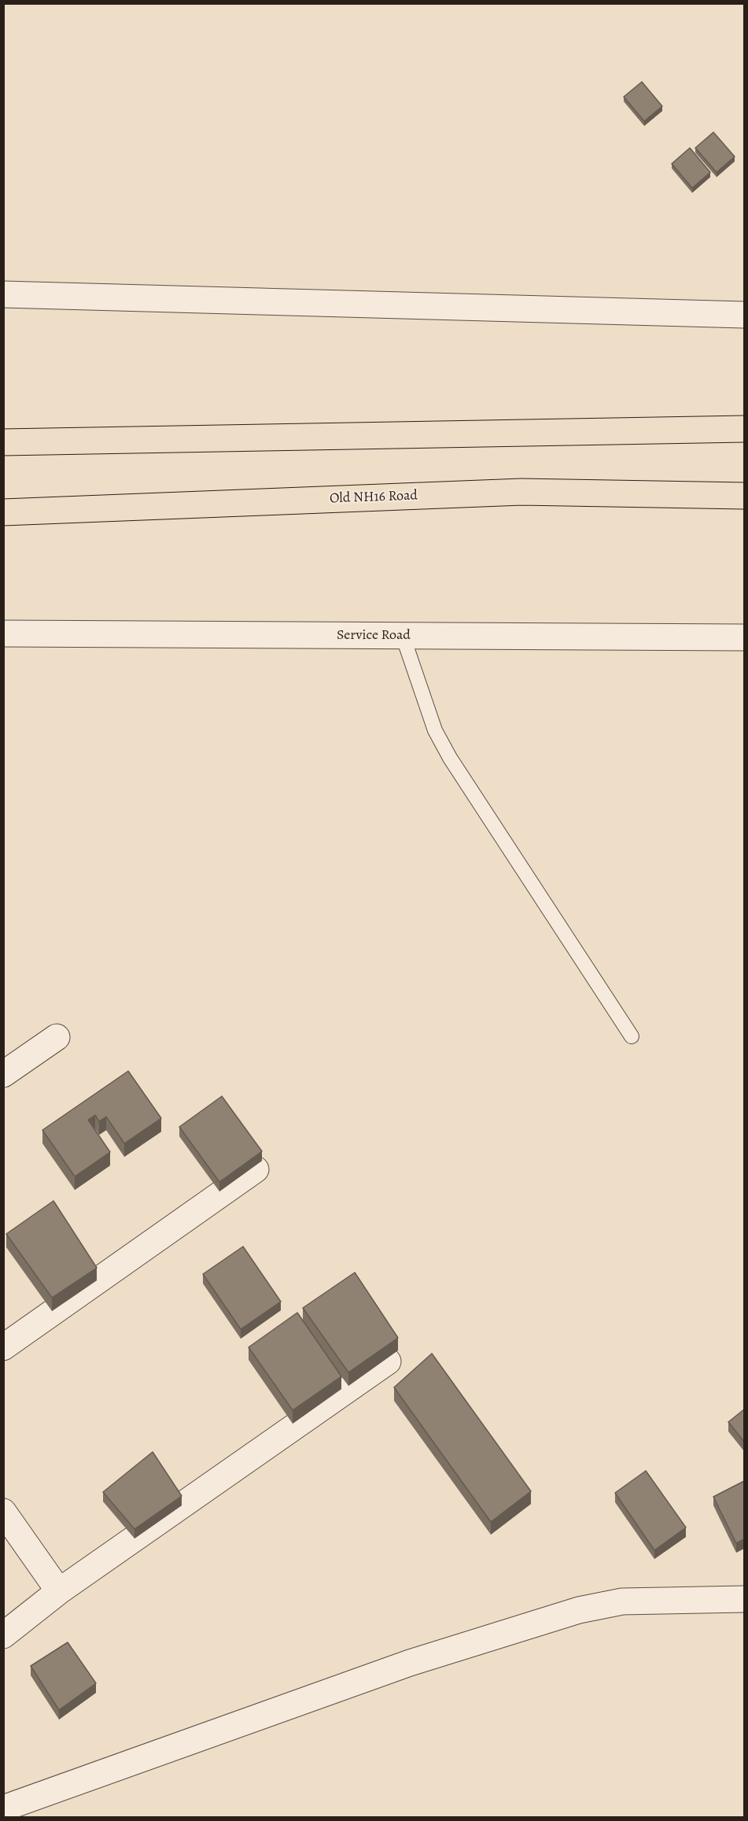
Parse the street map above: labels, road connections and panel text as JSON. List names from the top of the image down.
{
  "streets": {
    "main road": ["Old NH16 Road"],
    "street": ["Service Road"]
  }
}
